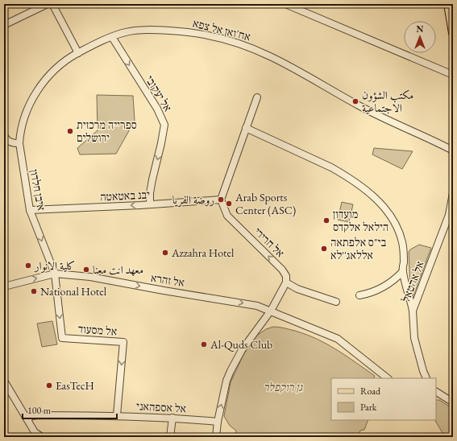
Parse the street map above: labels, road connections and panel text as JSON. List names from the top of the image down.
{
  "streets": {
    "street": [
      "אח'ואן אל צפא",
      "אל יעקובי",
      "איבן חלדון",
      "יבנ באטאטה",
      "אל חרירי",
      "אל זהרא",
      "אל אהטאל",
      "אל מסעוד",
      "אל אספהאני"
    ]
  },
  "crossings": [
    ["אח'ואן אל צפא", "אל יעקובי"],
    ["אח'ואן אל צפא", "איבן חלדון"],
    ["אל יעקובי", "יבנ באטאטה"],
    ["איבן חלדון", "יבנ באטאטה"],
    ["איבן חלדון", "אל זהרא"],
    ["איבן חלדון", "אל מסעוד"],
    ["יבנ באטאטה", "אל חרירי"],
    ["אל זהרא", "אל מסעוד"],
    ["אל מסעוד", "אל אספהאני"]
  ],
  "one_way": [
    "אל יעקובי",
    "איבן חלדון",
    "יבנ באטאטה",
    "אל חרירי",
    "אל זהרא"
  ],
  "parks": ["גן רוקפלר"],
  "places": [
    "مكتب الشؤون الاجتماعية",
    "ספרייה מרכזית ירושלים",
    "روضة الفريا",
    "Arab Sports Center (ASC)",
    "מועדון הילאל אלקדס",
    "בי\"ס אלפתאה אללאג''לא",
    "Azzahra Hotel",
    "كلية الانوار",
    "معهد انت معنا",
    "National Hotel",
    "Al-Quds Club",
    "EasTecH"
  ],
  "legend": ["Road", "Park"],
  "scale_bar": "100 m",
  "north": "top"
}
